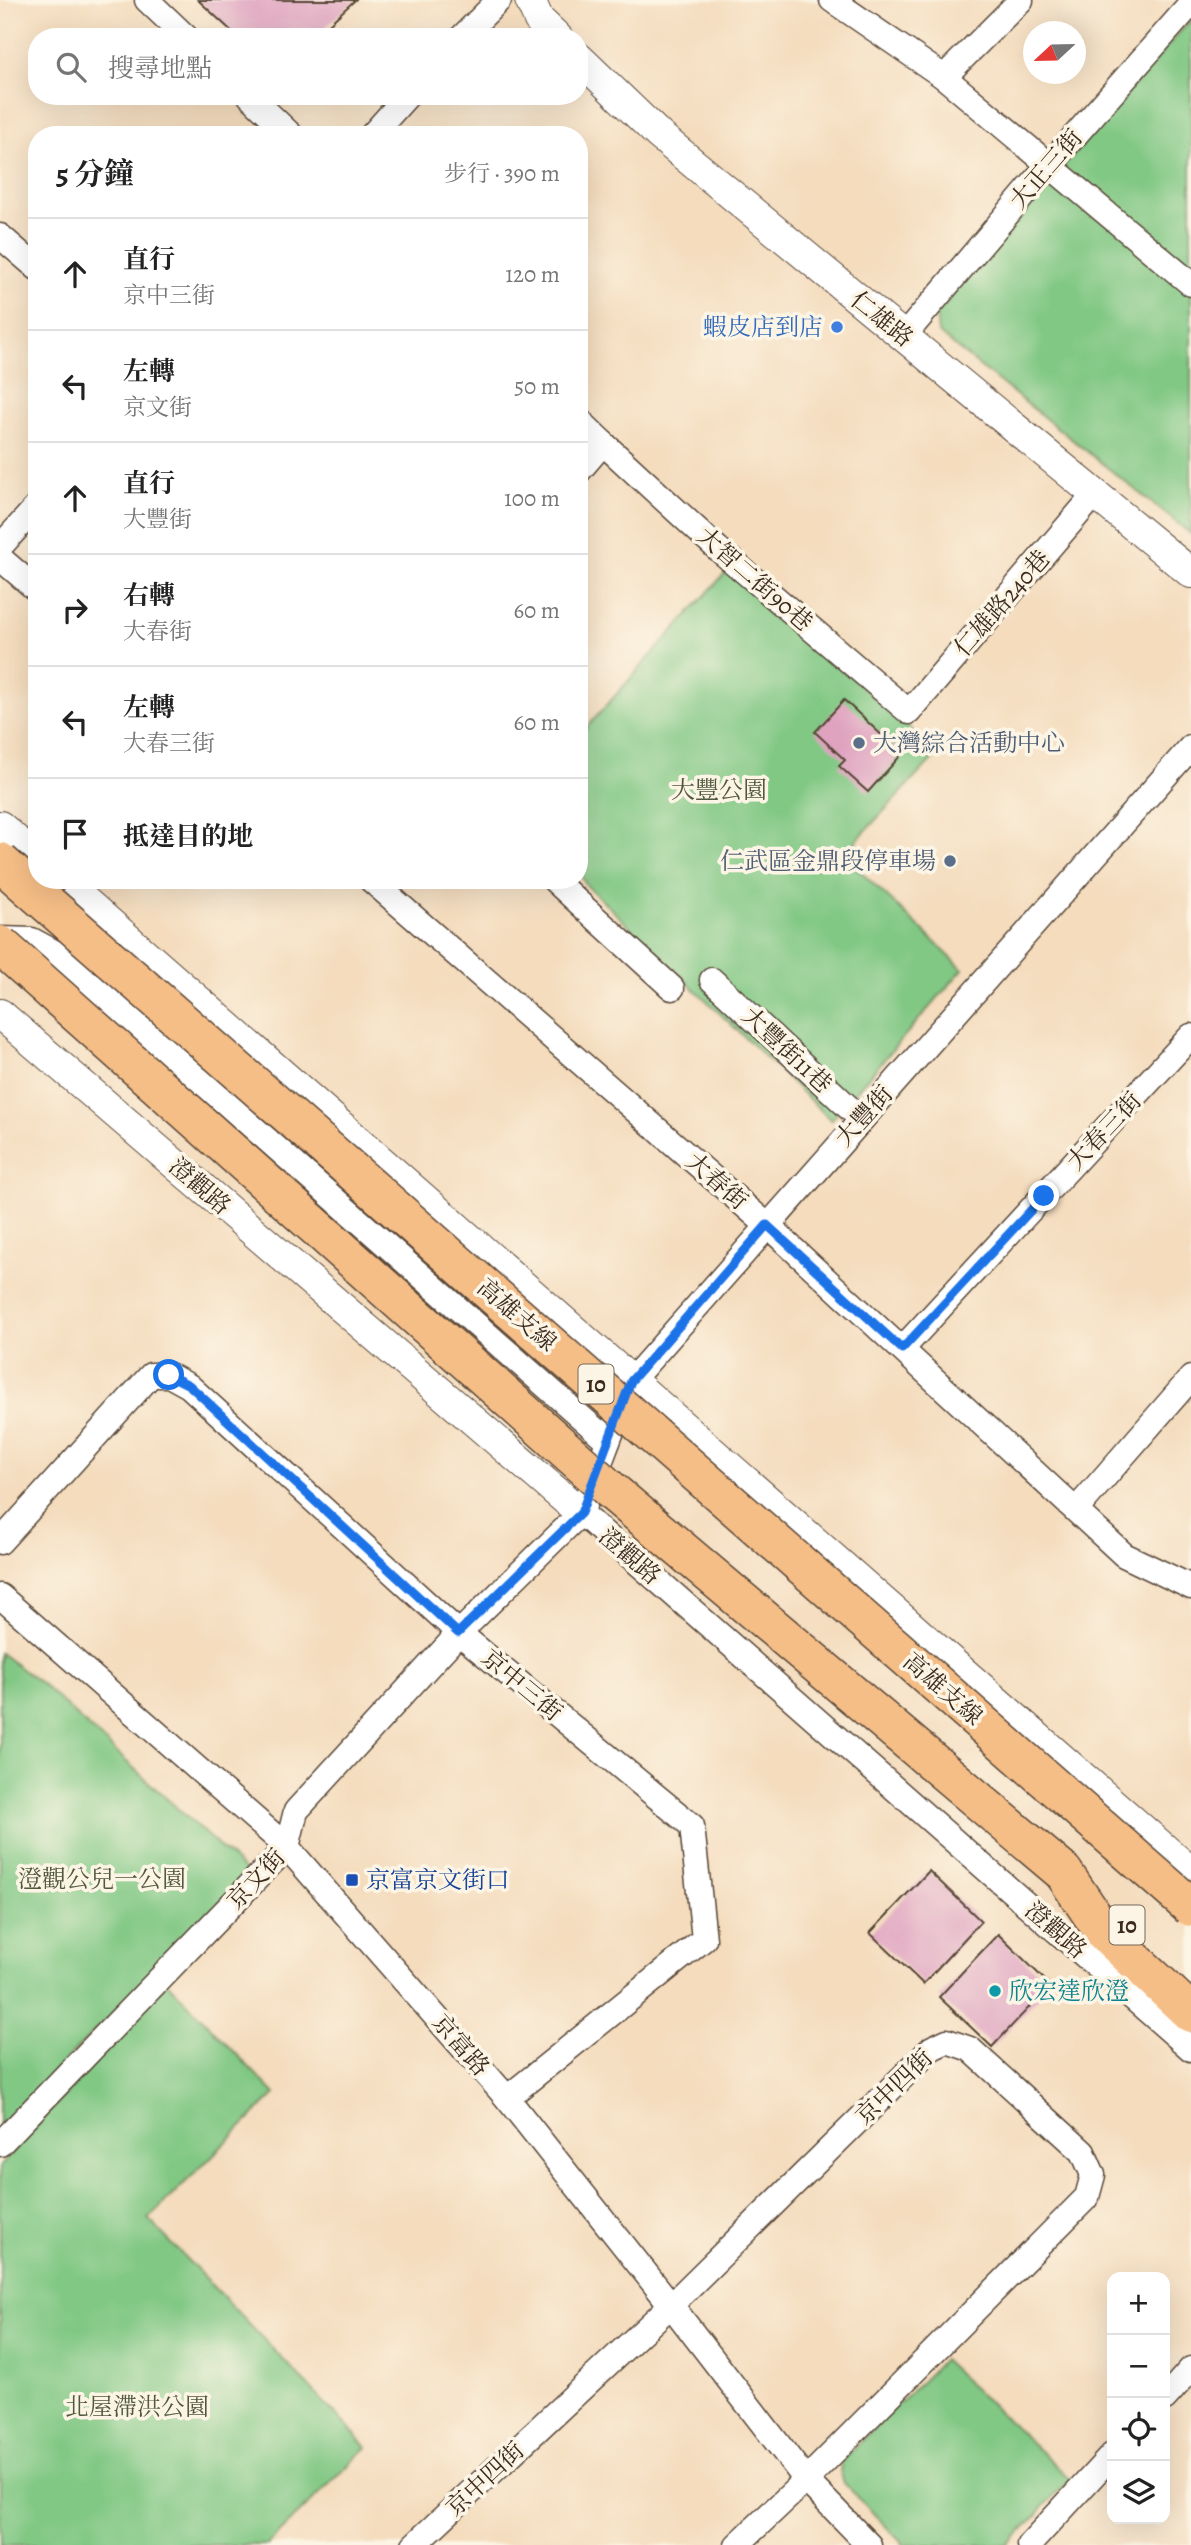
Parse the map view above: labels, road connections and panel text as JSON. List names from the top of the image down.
{
  "streets": {
    "highway": ["高雄支線", "10"],
    "street": [
      "大正三街",
      "仁雄路",
      "大智二街90巷",
      "仁雄路240巷",
      "大豐街11巷",
      "大豐街",
      "大春三街",
      "大春街",
      "澄觀路",
      "京中三街",
      "京文街",
      "京富路",
      "京中四街"
    ]
  },
  "crossings": [
    ["大正三街", "仁雄路"],
    ["仁雄路", "仁雄路240巷"],
    ["大智二街90巷", "仁雄路240巷"],
    ["大豐街11巷", "大豐街"],
    ["大豐街", "大春街"],
    ["大豐街", "澄觀路"],
    ["大豐街", "京文街"],
    ["大春三街", "大春街"],
    ["澄觀路", "京文街"],
    ["京中三街", "京文街"],
    ["京中三街", "京富路"],
    ["京文街", "京富路"],
    ["京富路", "京中四街"]
  ],
  "parks": ["大豐公園", "澄觀公兒一公園", "北屋滯洪公園"],
  "places": {
    "other": [
      "蝦皮店到店",
      "大灣綜合活動中心",
      "仁武區金鼎段停車場",
      "欣宏達欣澄"
    ],
    "transit": ["京富京文街口"]
  },
  "north": "left",
  "page": {
    "search": "搜尋地點",
    "heading": ["5 分鐘", "步行 · 390 m"],
    "list": [
      ["直行", "京中三街", "120 m"],
      ["左轉", "京文街", "50 m"],
      ["直行", "大豐街", "100 m"],
      ["右轉", "大春街", "60 m"],
      ["左轉", "大春三街", "60 m"],
      "抵達目的地"
    ],
    "map_buttons": ["+", "−"]
  }
}
